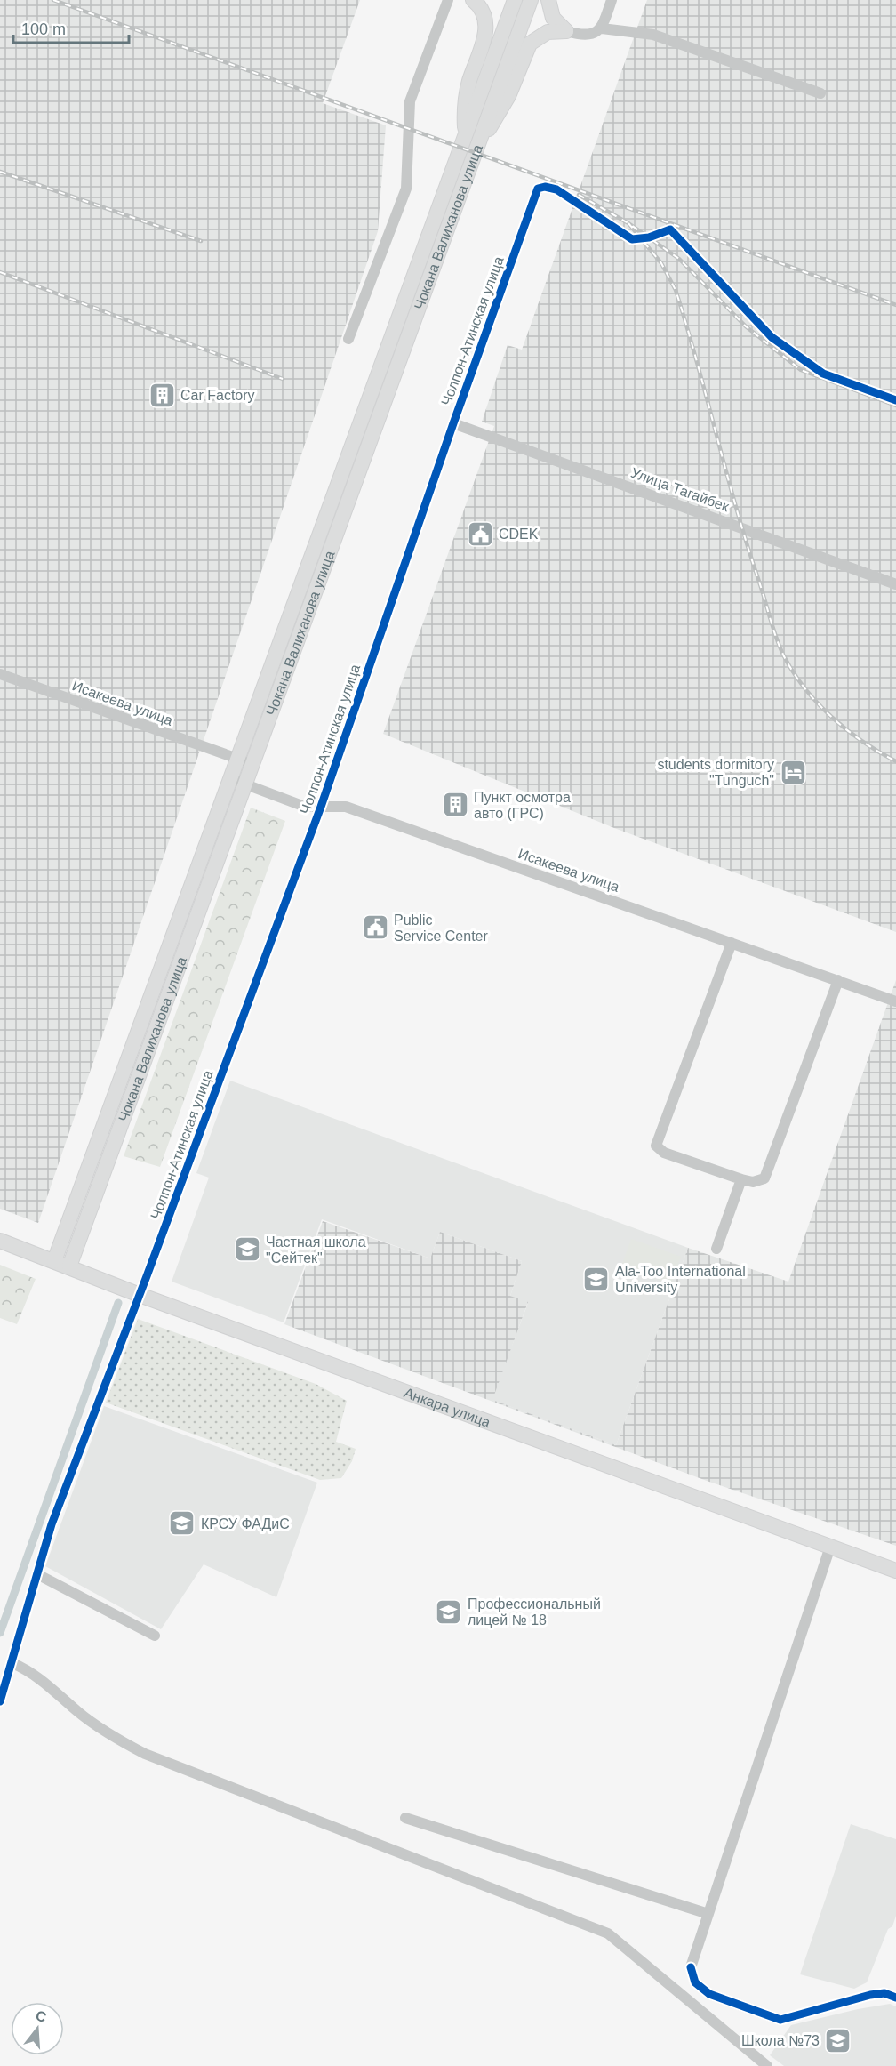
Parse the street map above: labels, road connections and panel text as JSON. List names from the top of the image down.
{
  "streets": {
    "main road": ["Чокана Валиханова улица", "Анкара улица"],
    "street": ["Чолпон-Атинская улица", "Улица Тагайбек", "Исакеева улица"]
  },
  "crossings": [
    ["Чокана Валиханова улица", "Исакеева улица"],
    ["Чокана Валиханова улица", "Анкара улица"],
    ["Чолпон-Атинская улица", "Улица Тагайбек"],
    ["Чолпон-Атинская улица", "Исакеева улица"],
    ["Чолпон-Атинская улица", "Анкара улица"]
  ],
  "places": {
    "building": ["Car Factory", "Пункт осмотра авто (ГРС)"],
    "public building": ["CDEK", "Public Service Center"],
    "hotel": ["students dormitory \"Tunguch\""],
    "school or university": [
      "Частная школа \"Сейтек\"",
      "Ala-Too International University",
      "КРСУ ФАДиС",
      "Профессиональный лицей № 18",
      "Школа №73"
    ]
  },
  "scale_bar": "100 m",
  "north": "top"
}
